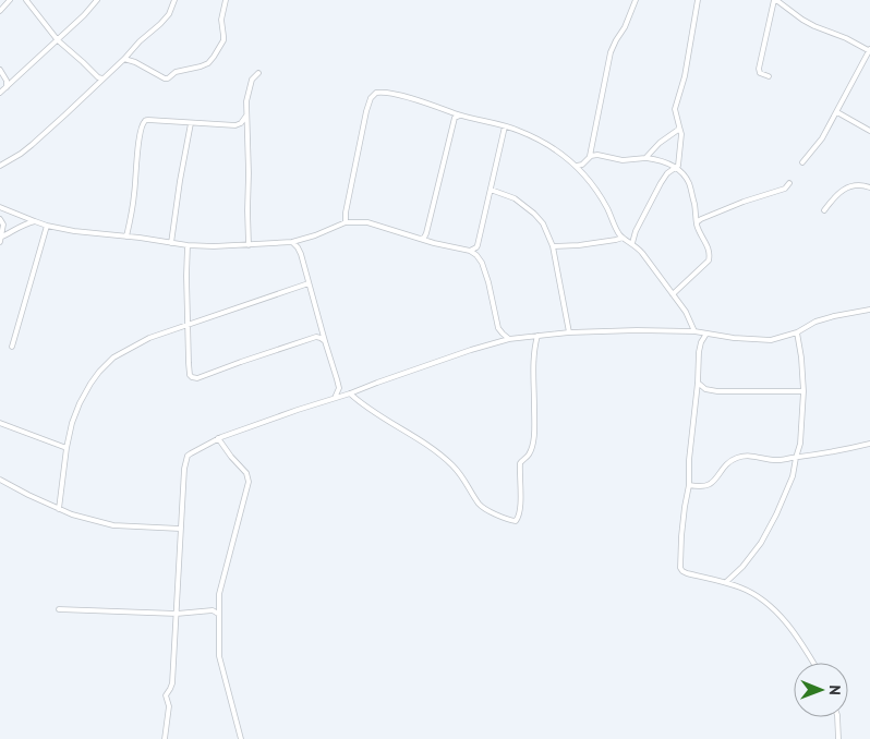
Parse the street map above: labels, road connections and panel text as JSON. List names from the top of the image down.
{
  "north": "right"
}
